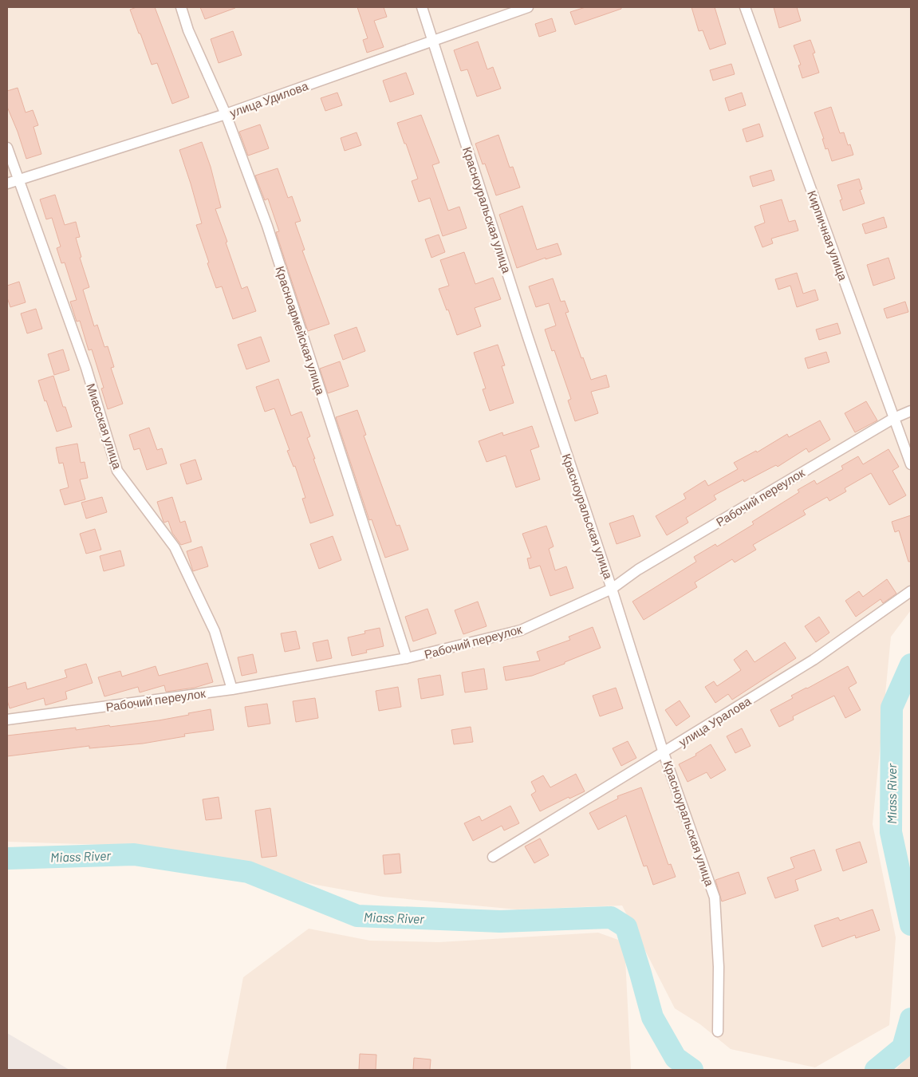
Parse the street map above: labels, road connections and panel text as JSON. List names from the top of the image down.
{
  "streets": {
    "street": [
      "улица Удилова",
      "Красноуральская улица",
      "Кирпичная улица",
      "Красноармейская улица",
      "Миасская улица",
      "Рабочий переулок",
      "улица Уралова"
    ]
  },
  "crossings": [
    ["улица Удилова", "Красноуральская улица"],
    ["улица Удилова", "Красноармейская улица"],
    ["улица Удилова", "Миасская улица"],
    ["Красноуральская улица", "Рабочий переулок"],
    ["Красноуральская улица", "улица Уралова"],
    ["Кирпичная улица", "Рабочий переулок"],
    ["Красноармейская улица", "Рабочий переулок"],
    ["Миасская улица", "Рабочий переулок"]
  ],
  "water": ["Miass River"]
}
